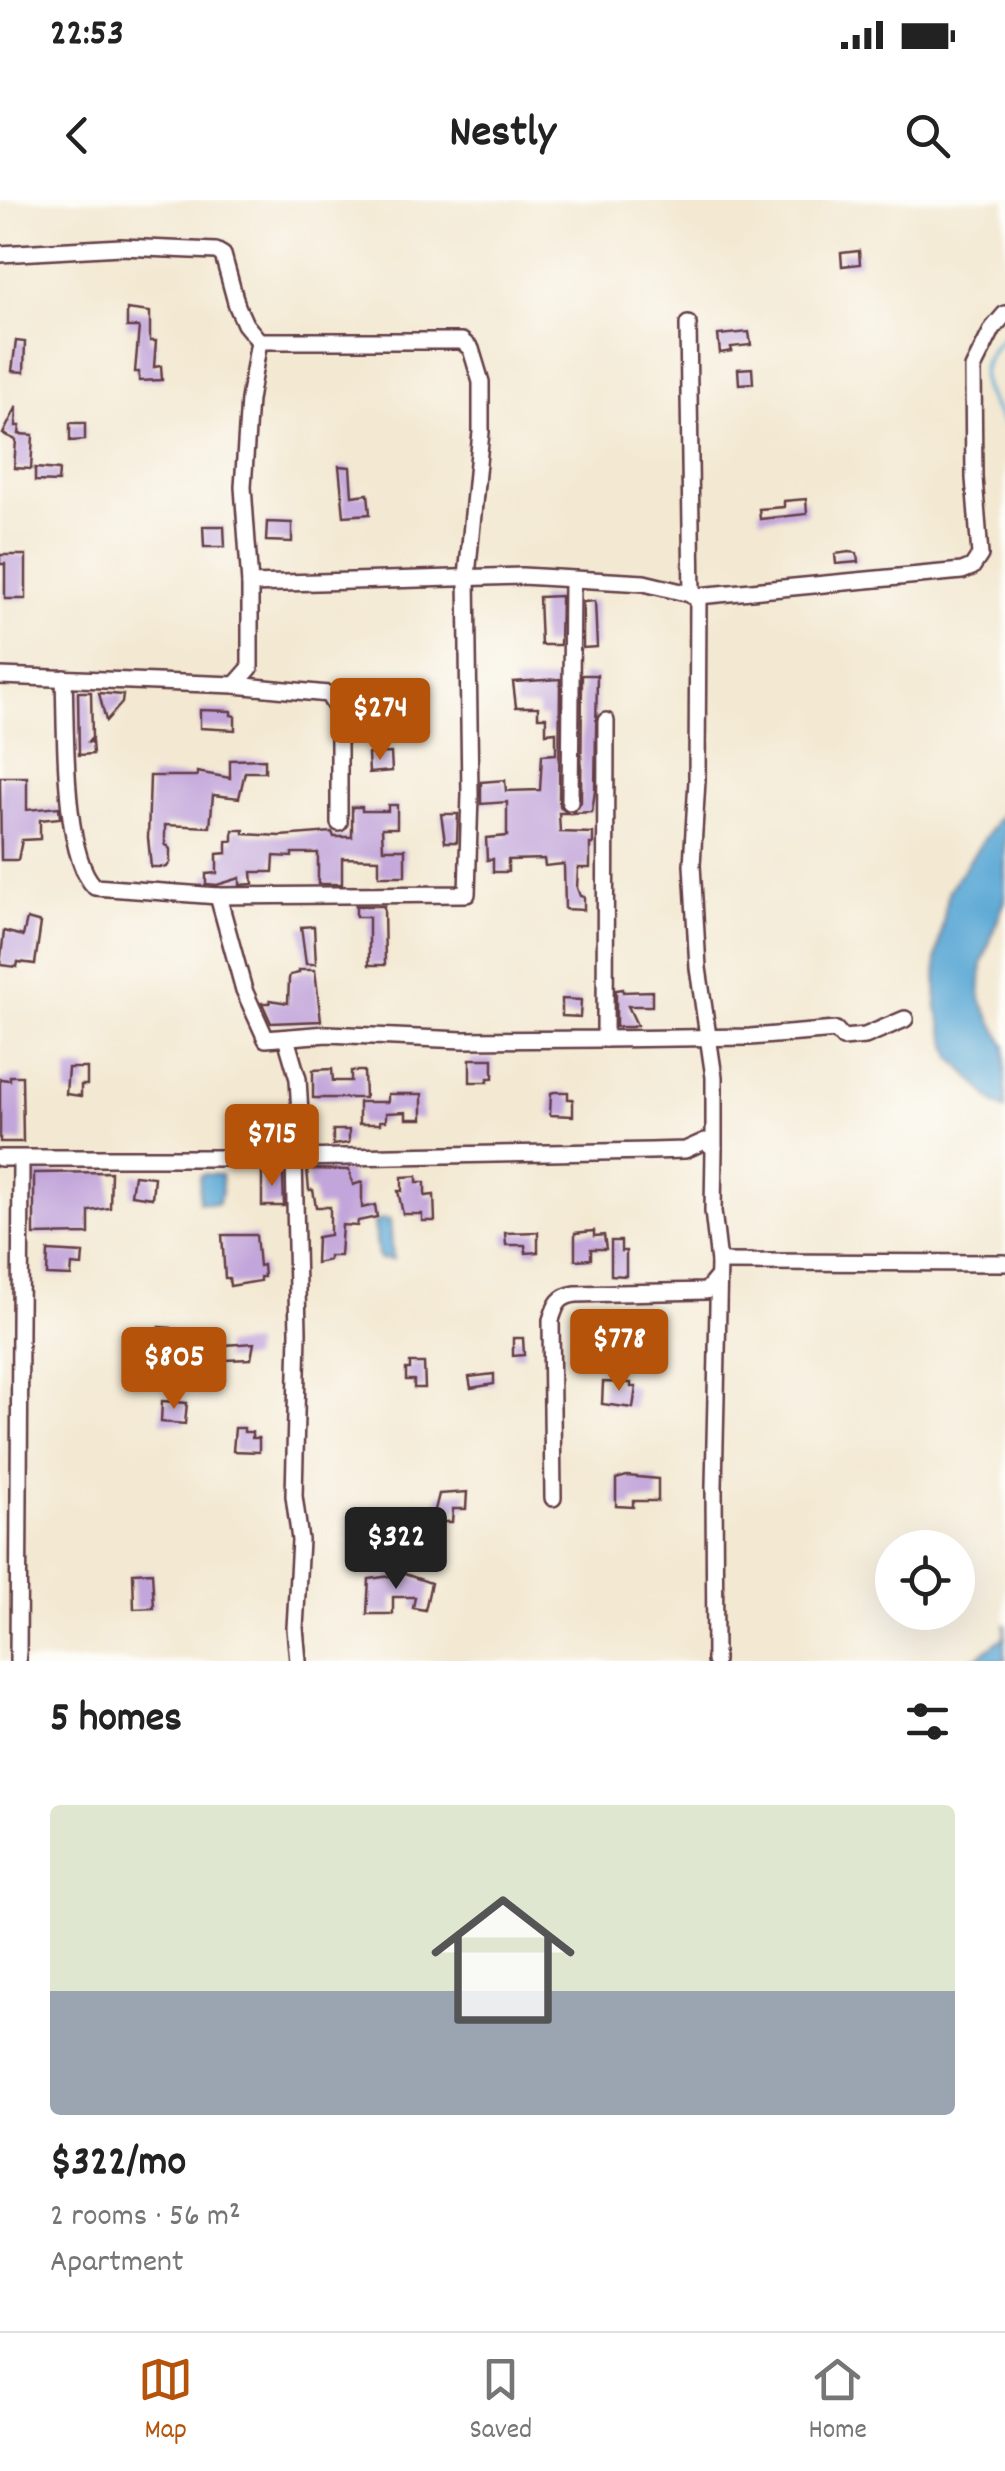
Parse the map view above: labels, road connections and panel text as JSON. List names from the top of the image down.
{
  "page": {
    "status": "22:53",
    "header": "Nestly",
    "price": [
      "$274",
      "$715",
      "$778",
      "$805",
      "$322"
    ],
    "heading": "5 homes",
    "list": [
      {
        "name": "$322/mo",
        "note": "2 rooms · 56 m² · Apartment"
      }
    ],
    "tabs": ["Map", "Saved", "Home"]
  }
}
